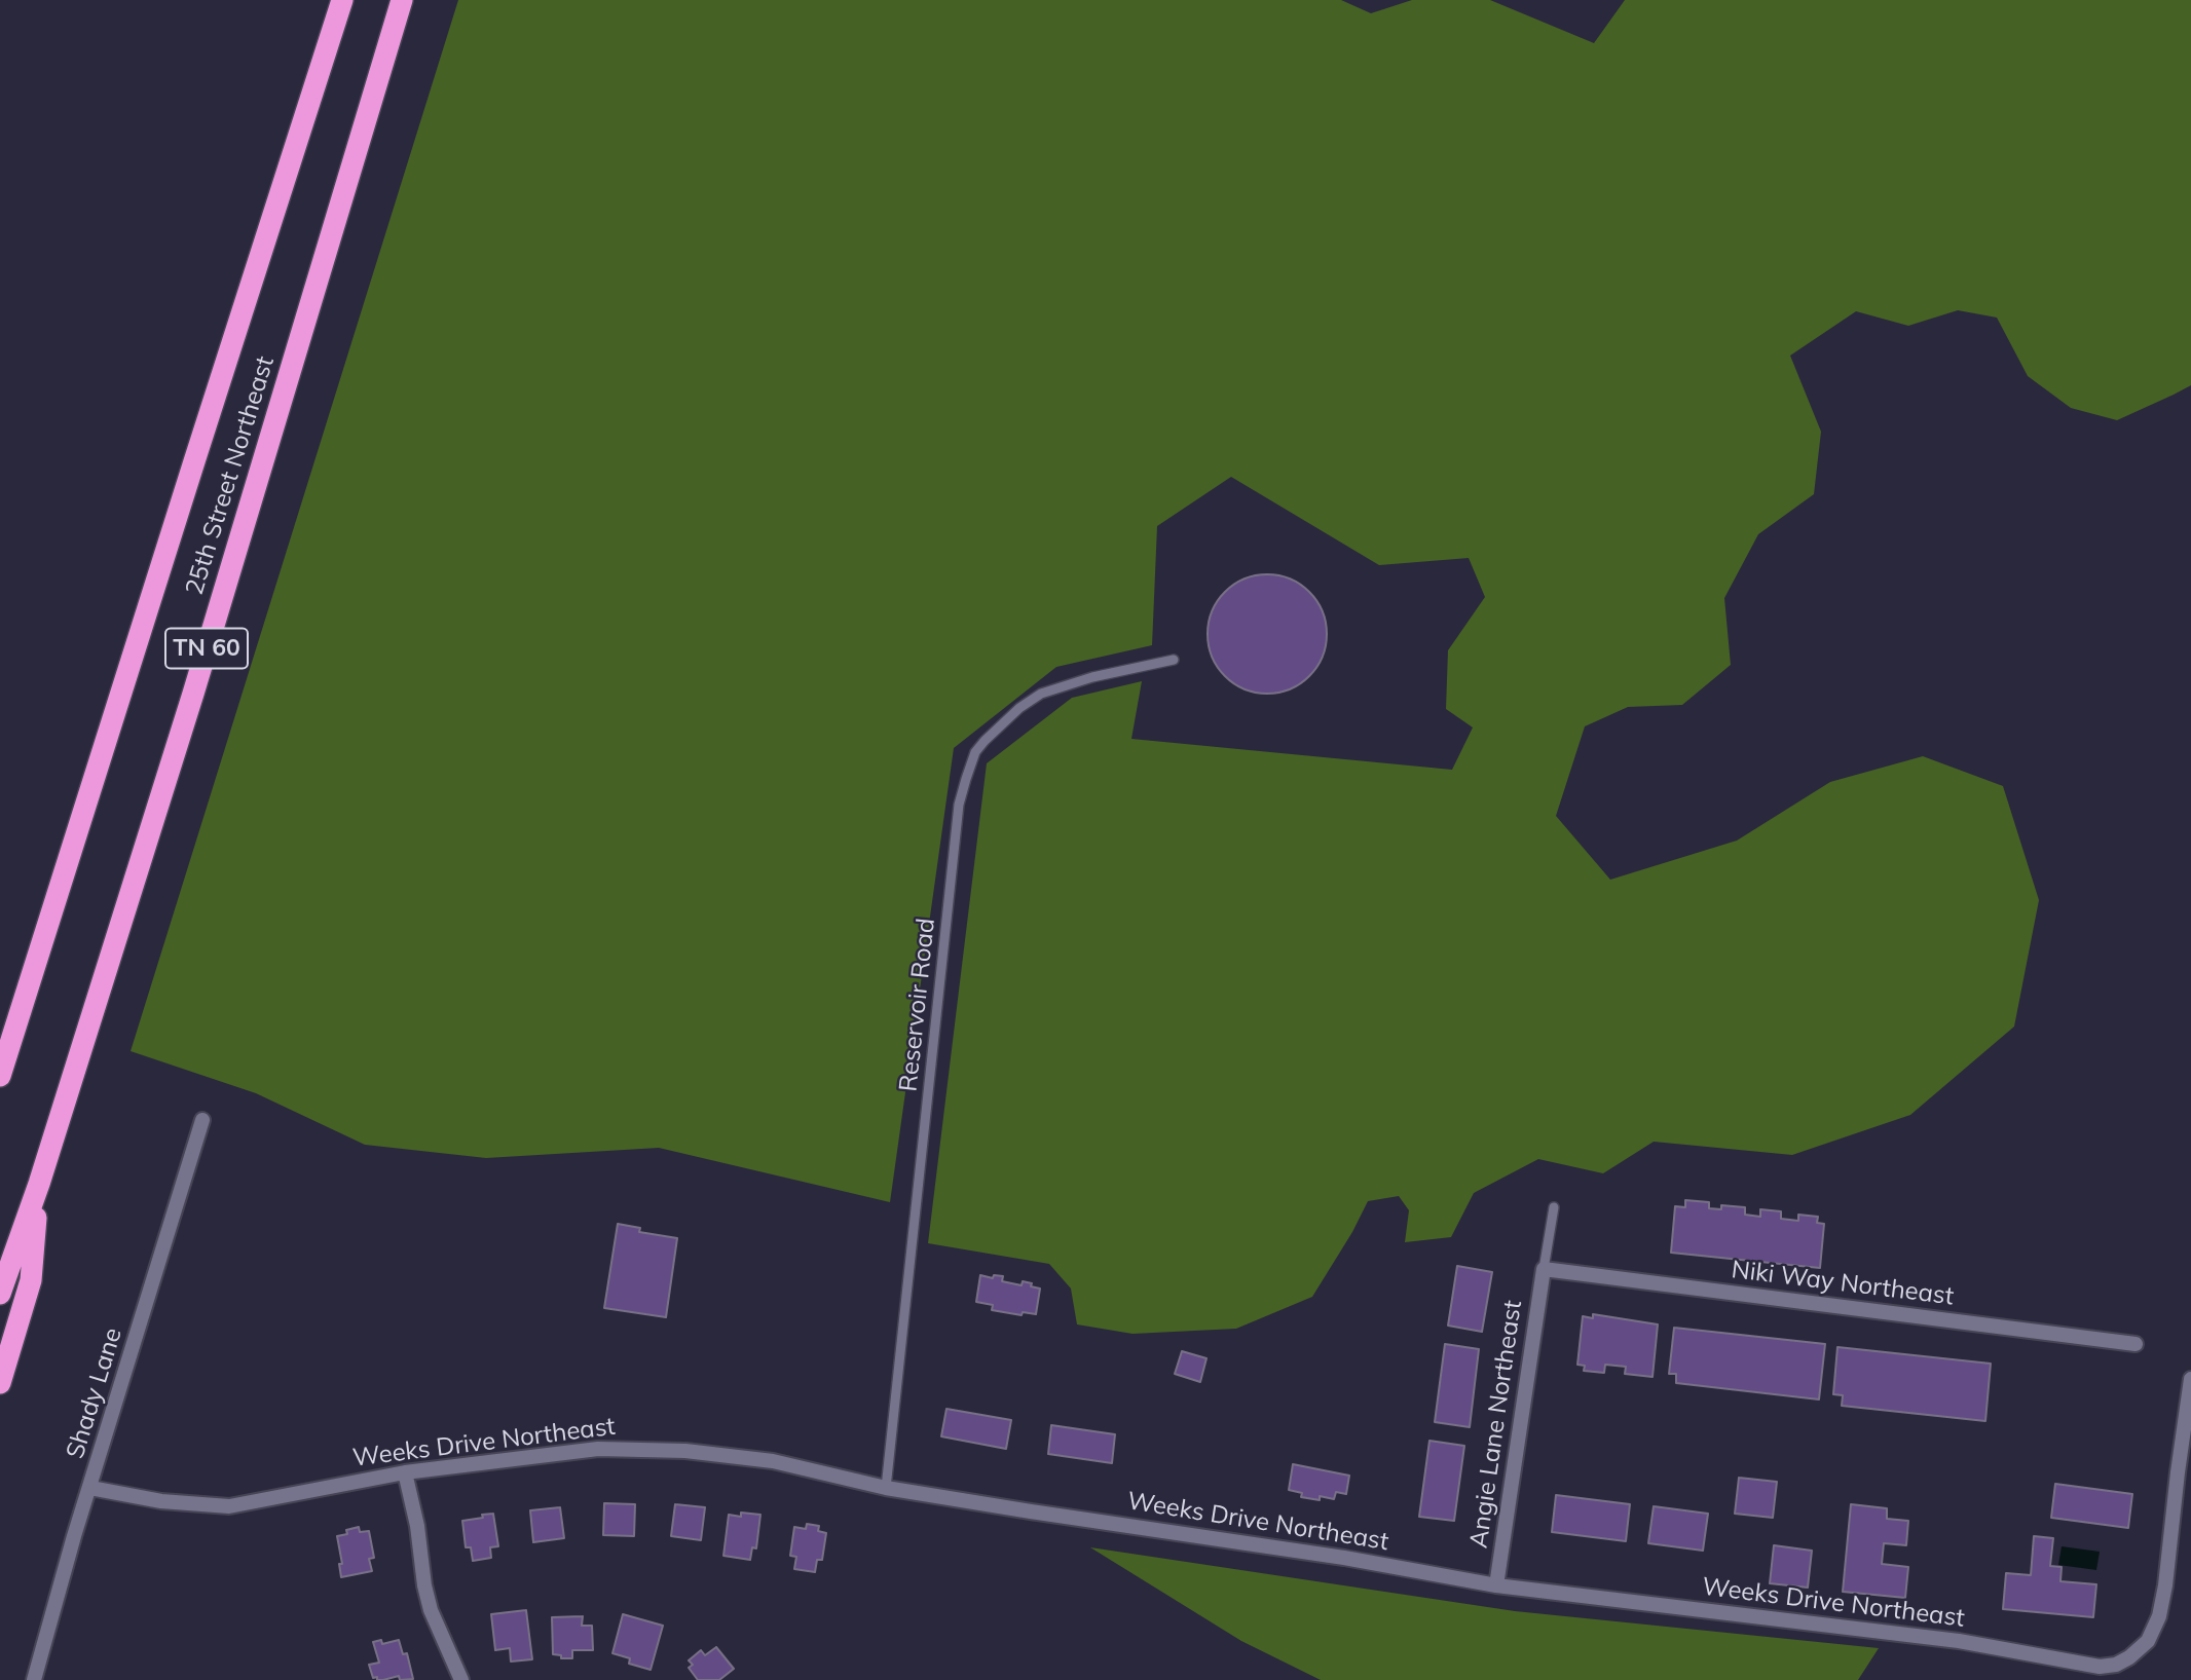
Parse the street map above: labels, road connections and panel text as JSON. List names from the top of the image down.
{
  "streets": {
    "highway": ["25th Street Northeast", "TN 60"],
    "street": [
      "Niki Way Northeast",
      "Shady Lane",
      "Angie Lane Northeast",
      "Weeks Drive Northeast"
    ],
    "lane": ["Reservoir Road"]
  },
  "crossings": [
    ["Reservoir Road", "Weeks Drive Northeast"],
    ["Niki Way Northeast", "Angie Lane Northeast"],
    ["Shady Lane", "Weeks Drive Northeast"],
    ["Angie Lane Northeast", "Weeks Drive Northeast"]
  ]
}
